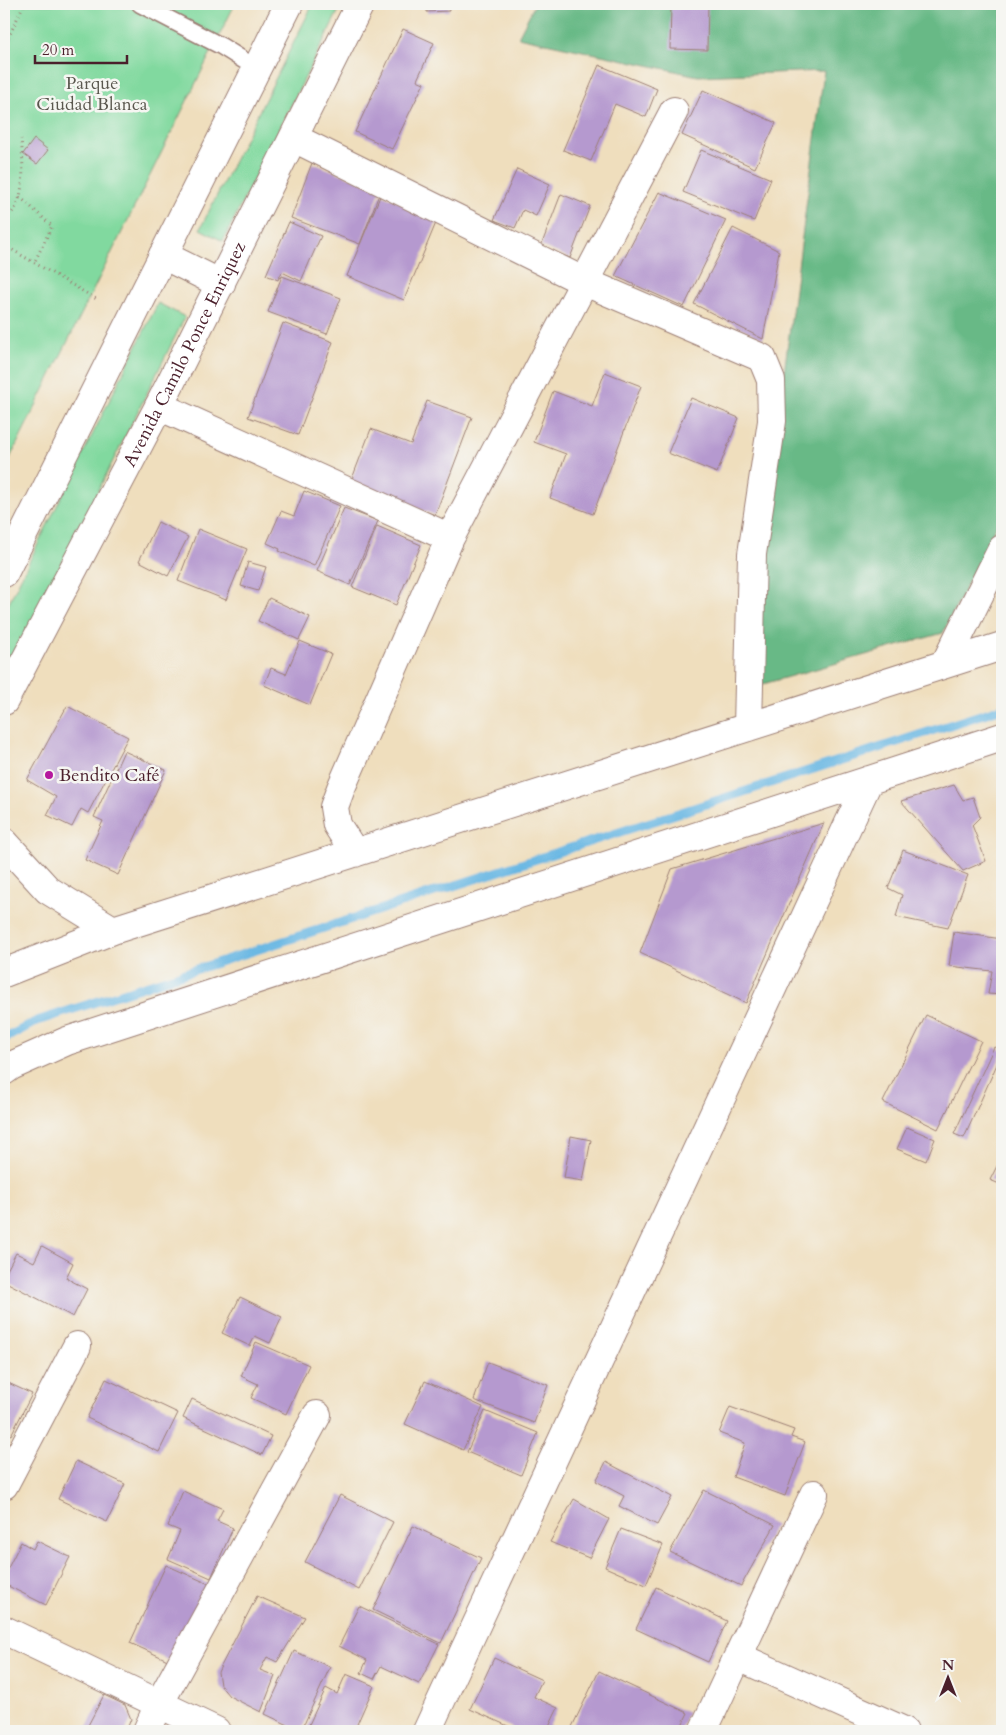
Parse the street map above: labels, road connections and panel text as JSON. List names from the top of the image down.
{
  "streets": {
    "street": ["Avenida Camilo Ponce Enriquez"]
  },
  "parks": ["Parque Ciudad Blanca"],
  "places": ["Bendito Café"],
  "scale_bar": "20 m",
  "north": "top"
}
